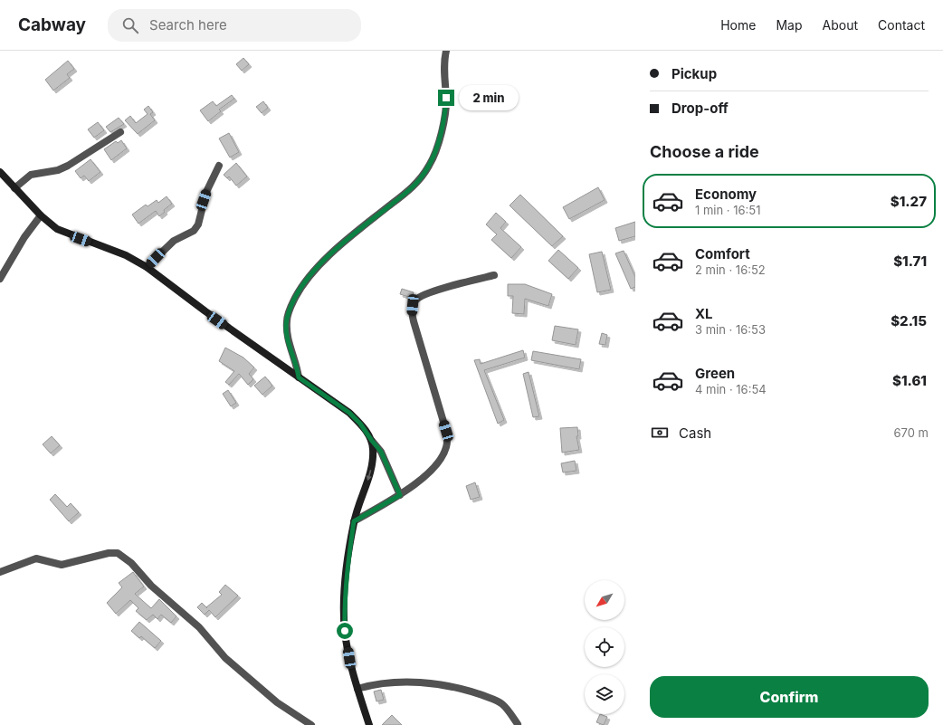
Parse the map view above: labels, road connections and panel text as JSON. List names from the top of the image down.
{
  "north": "bottom left",
  "page": {
    "header": "Cabway",
    "search": "Search here",
    "nav": [
      "Home",
      "Map",
      "About",
      "Contact"
    ],
    "banner": ["Pickup", "Drop-off"],
    "bubble": "2 min",
    "heading": "Choose a ride",
    "list": [
      {
        "name": "Economy",
        "note": "1 min · 16:51",
        "value": "$1.27"
      },
      {
        "name": "Comfort",
        "note": "2 min · 16:52",
        "value": "$1.71"
      },
      {
        "name": "XL",
        "note": "3 min · 16:53",
        "value": "$2.15"
      },
      {
        "name": "Green",
        "note": "4 min · 16:54",
        "value": "$1.61"
      }
    ],
    "pay": ["Cash", "670 m"],
    "buttons": "Confirm"
  }
}
